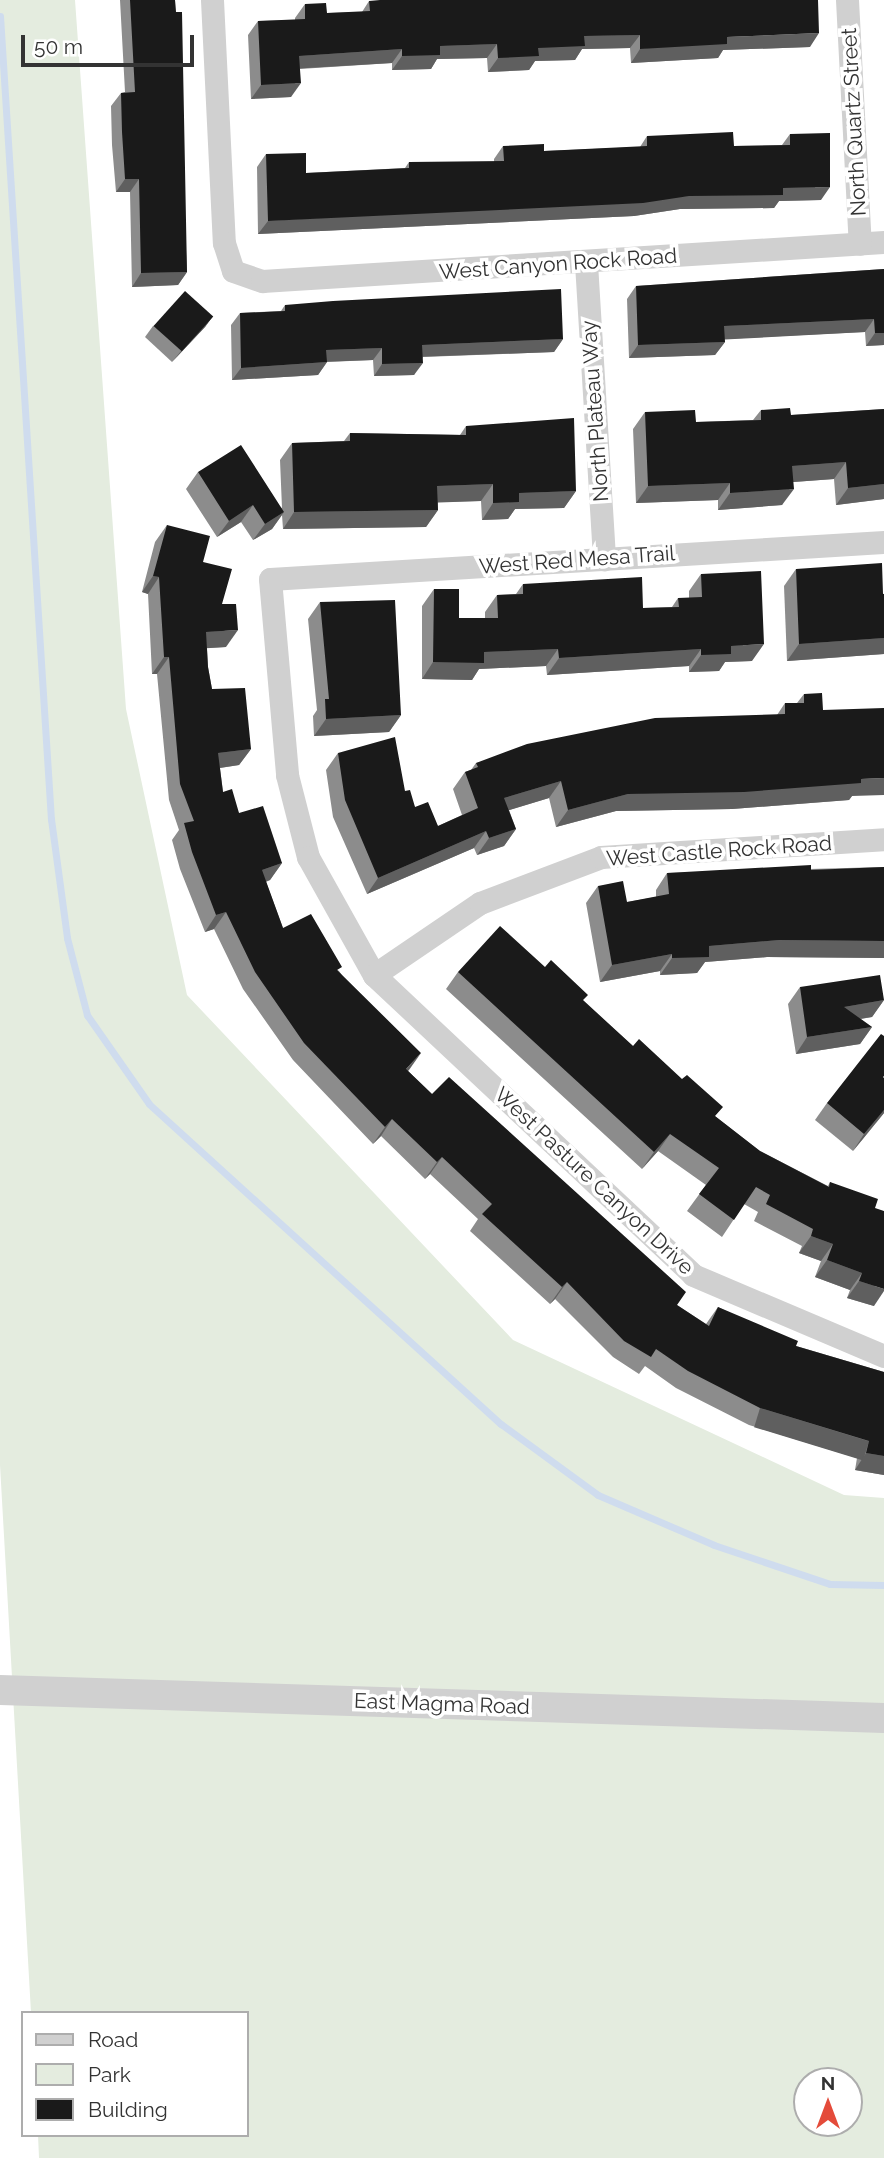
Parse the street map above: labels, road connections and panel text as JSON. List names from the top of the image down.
{
  "streets": {
    "street": [
      "North Quartz Street",
      "West Canyon Rock Road",
      "North Plateau Way",
      "West Red Mesa Trail",
      "West Castle Rock Road",
      "West Pasture Canyon Drive",
      "East Magma Road"
    ]
  },
  "crossings": [
    ["North Quartz Street", "West Canyon Rock Road"],
    ["West Canyon Rock Road", "North Plateau Way"],
    ["North Plateau Way", "West Red Mesa Trail"],
    ["West Red Mesa Trail", "West Pasture Canyon Drive"],
    ["West Castle Rock Road", "West Pasture Canyon Drive"]
  ],
  "legend": ["Road", "Park", "Building"],
  "scale_bar": "50 m",
  "north": "top"
}
